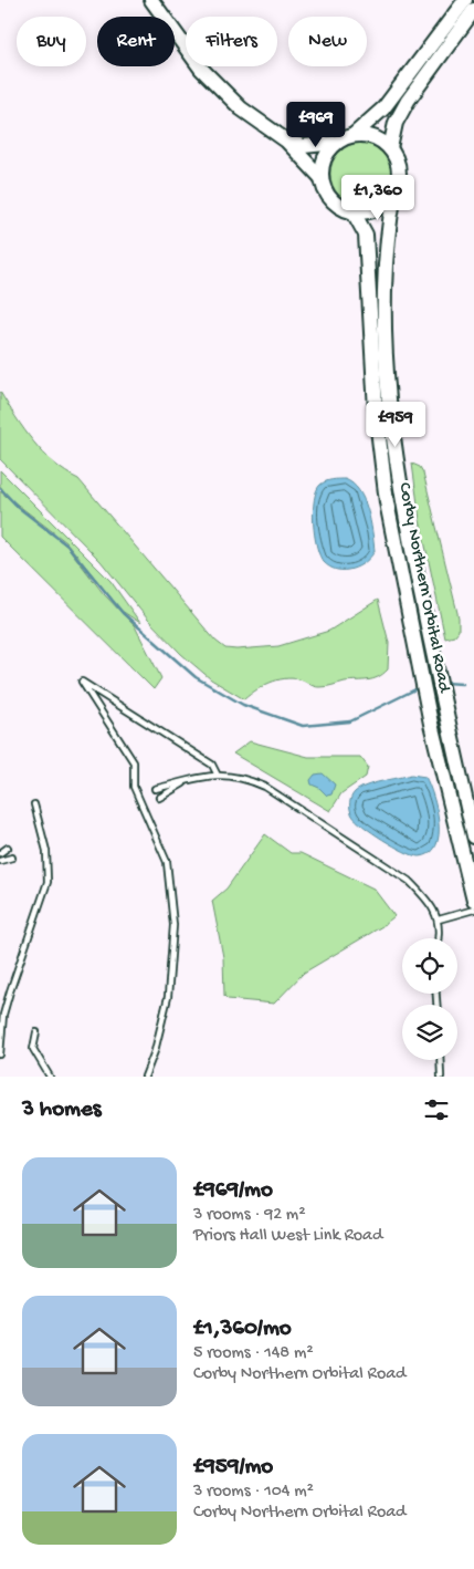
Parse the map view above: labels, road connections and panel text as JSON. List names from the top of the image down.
{
  "streets": {
    "street": ["Corby Northern Orbital Road"]
  },
  "page": {
    "chip": [
      "Buy",
      "Rent",
      "Filters",
      "New"
    ],
    "price": ["£969", "£1,360", "£959"],
    "heading": "3 homes",
    "list": [
      {
        "name": "£969/mo",
        "note": "3 rooms · 92 m² · Priors Hall West Link Road"
      },
      {
        "name": "£1,360/mo",
        "note": "5 rooms · 148 m² · Corby Northern Orbital Road"
      },
      {
        "name": "£959/mo",
        "note": "3 rooms · 104 m² · Corby Northern Orbital Road"
      }
    ]
  }
}
